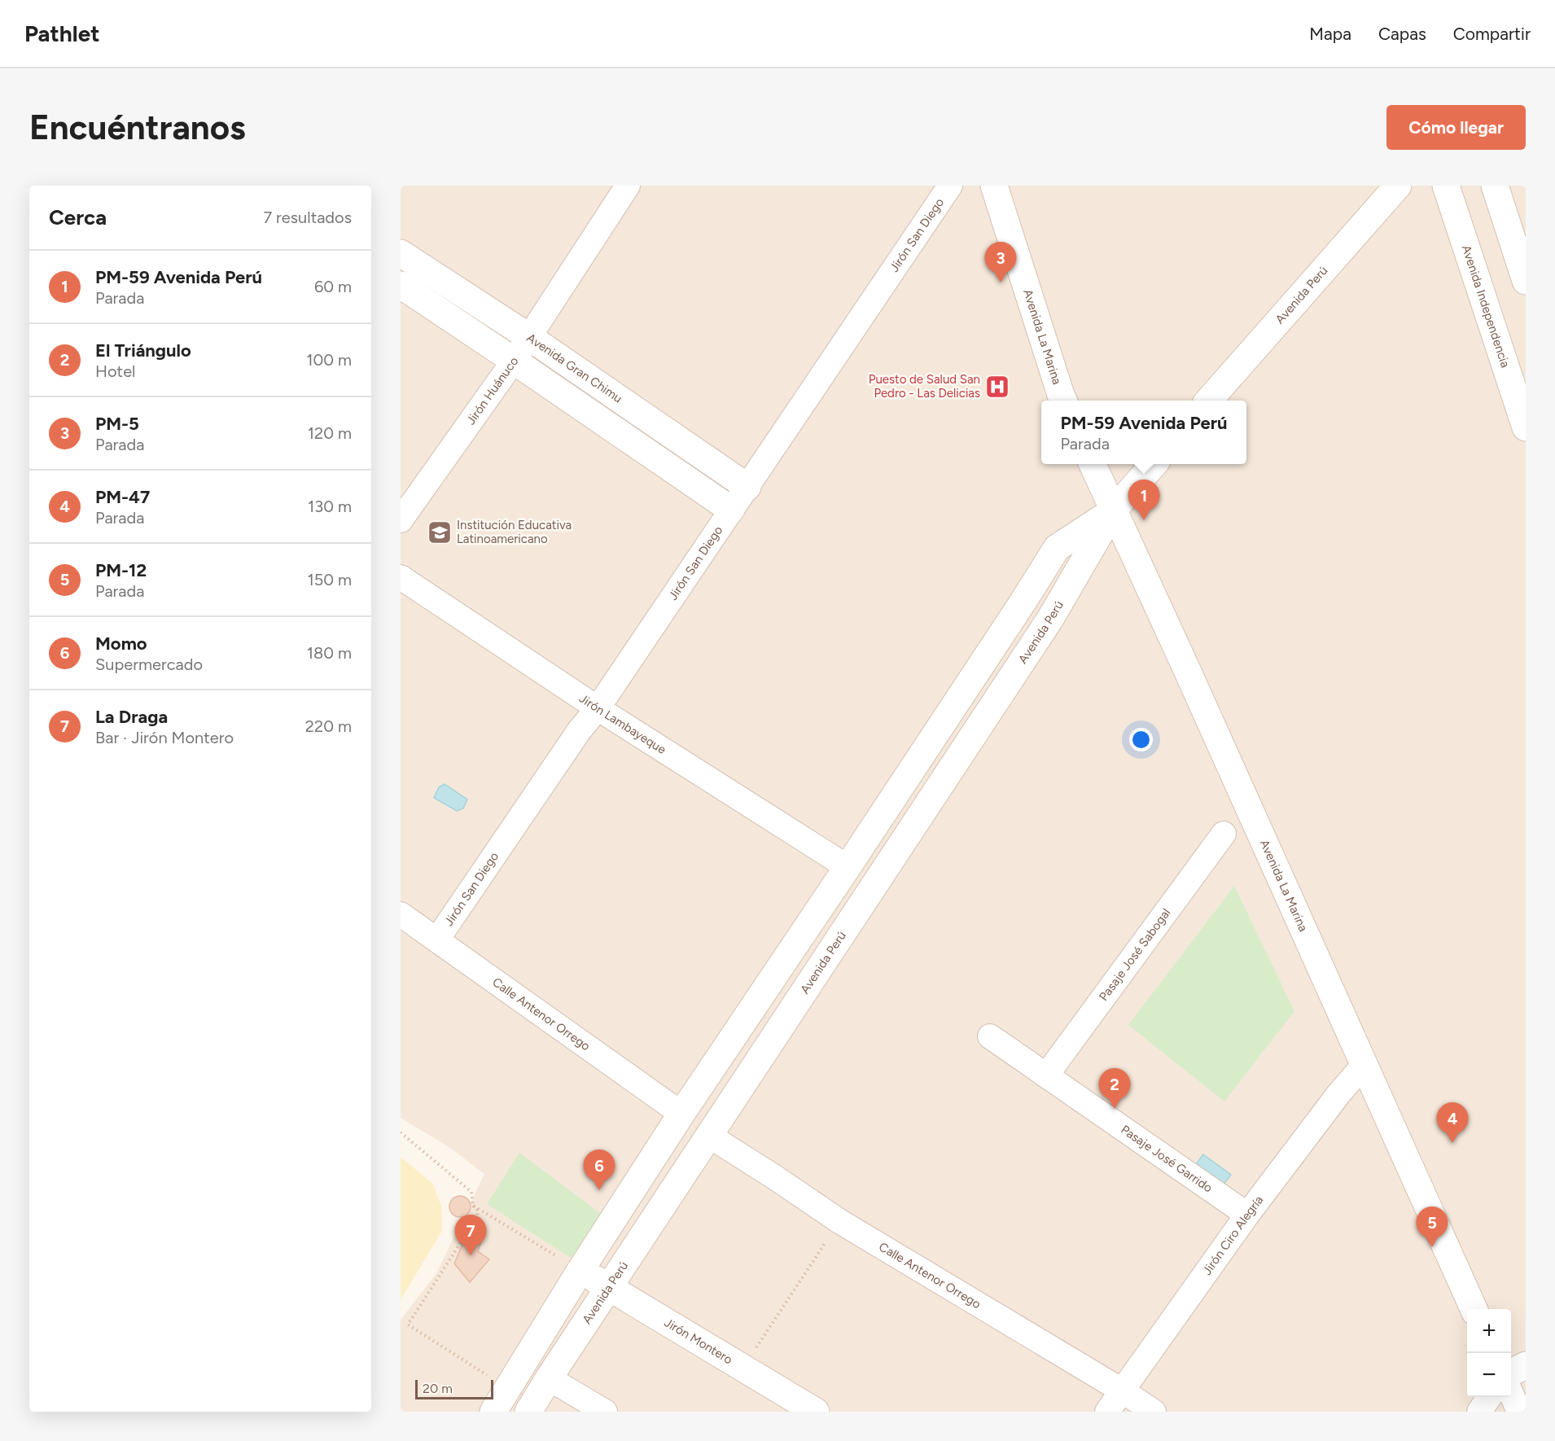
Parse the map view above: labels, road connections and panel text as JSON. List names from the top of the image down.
{
  "streets": {
    "street": [
      "Jirón San Diego",
      "Avenida Perú",
      "Avenida Independencia",
      "Avenida La Marina",
      "Avenida Gran Chimu",
      "Jirón Huánuco",
      "Jirón Lambayeque",
      "Pasaje José Sabogal",
      "Calle Antenor Orrego",
      "Pasaje José Garrido",
      "Jirón Ciro Alegría",
      "Jirón Montero"
    ]
  },
  "crossings": [
    ["Jirón San Diego", "Avenida Gran Chimu"],
    ["Jirón San Diego", "Jirón Lambayeque"],
    ["Jirón San Diego", "Calle Antenor Orrego"],
    ["Avenida Perú", "Avenida La Marina"],
    ["Avenida Perú", "Jirón Lambayeque"],
    ["Avenida Perú", "Calle Antenor Orrego"],
    ["Avenida Perú", "Jirón Montero"],
    ["Avenida La Marina", "Jirón Ciro Alegría"],
    ["Avenida Gran Chimu", "Jirón Huánuco"],
    ["Pasaje José Sabogal", "Pasaje José Garrido"],
    ["Calle Antenor Orrego", "Jirón Ciro Alegría"],
    ["Pasaje José Garrido", "Jirón Ciro Alegría"]
  ],
  "places": {
    "hospital": ["Puesto de Salud San Pedro - Las Delicias"],
    "school or university": ["Institución Educativa Latinoamericano"]
  },
  "scale_bar": "20 m",
  "page": {
    "header": "Pathlet",
    "nav": ["Mapa", "Capas", "Compartir"],
    "buttons": "Cómo llegar",
    "title": "Encuéntranos",
    "heading": ["Cerca", "7 resultados"],
    "pins": [
      "3",
      "1",
      "2",
      "4",
      "6",
      "5",
      "7"
    ],
    "list": [
      {
        "mark": "1",
        "name": "PM-59 Avenida Perú",
        "note": "Parada",
        "value": "60 m"
      },
      {
        "mark": "2",
        "name": "El Triángulo",
        "note": "Hotel",
        "value": "100 m"
      },
      {
        "mark": "3",
        "name": "PM-5",
        "note": "Parada",
        "value": "120 m"
      },
      {
        "mark": "4",
        "name": "PM-47",
        "note": "Parada",
        "value": "130 m"
      },
      {
        "mark": "5",
        "name": "PM-12",
        "note": "Parada",
        "value": "150 m"
      },
      {
        "mark": "6",
        "name": "Momo",
        "note": "Supermercado",
        "value": "180 m"
      },
      {
        "mark": "7",
        "name": "La Draga",
        "note": "Bar · Jirón Montero",
        "value": "220 m"
      }
    ],
    "popup": ["PM-59 Avenida Perú", "Parada"],
    "map_buttons": ["+", "−"],
    "scale": "20 m"
  }
}
